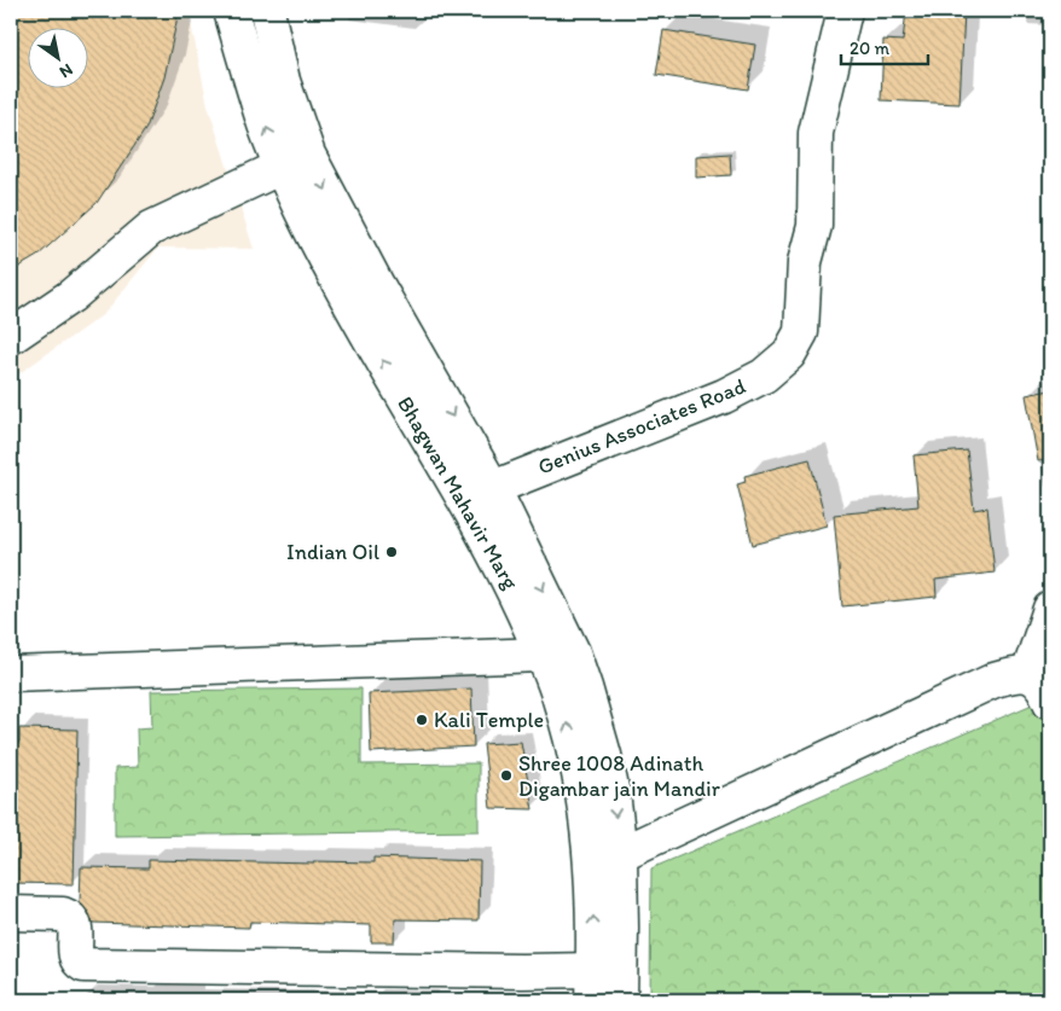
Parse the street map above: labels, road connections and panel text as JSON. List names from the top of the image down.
{
  "streets": {
    "street": ["Genius Associates Road", "Bhagwan Mahavir Marg"]
  },
  "crossings": [
    ["Genius Associates Road", "Bhagwan Mahavir Marg"]
  ],
  "places": ["Indian Oil", "Kali Temple", "Shree 1008 Adinath Digambar jain Mandir"],
  "scale_bar": "20 m",
  "north": "bottom right"
}
